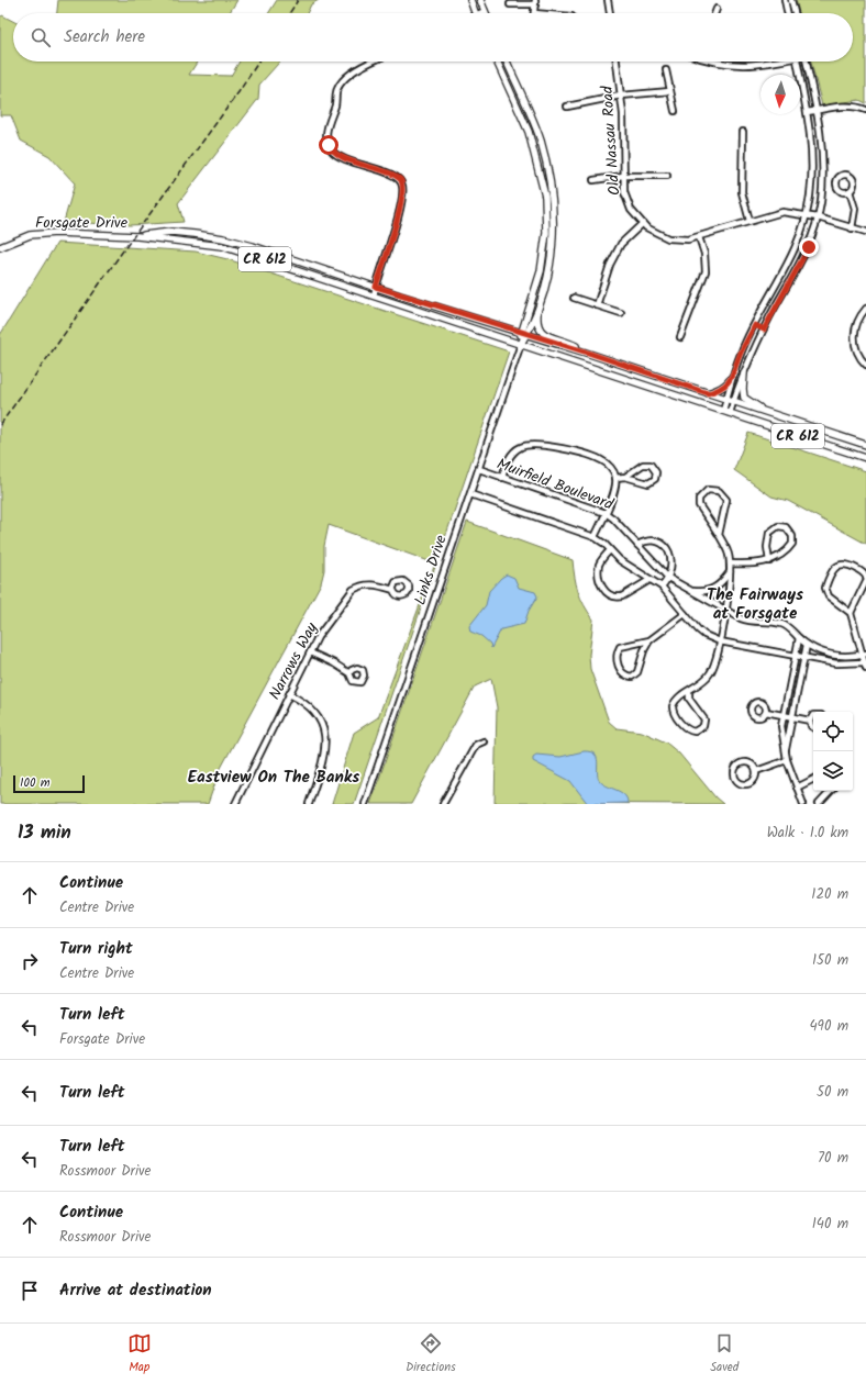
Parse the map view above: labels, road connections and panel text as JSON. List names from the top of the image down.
{
  "streets": {
    "main road": ["Forsgate Drive", "CR 612"],
    "street": [
      "Old Nassau Road",
      "Muirfield Boulevard",
      "Links Drive",
      "Narrows Way"
    ]
  },
  "crossings": [
    ["Forsgate Drive", "Links Drive"],
    ["Muirfield Boulevard", "Links Drive"]
  ],
  "districts": ["The Fairways at Forsgate", "Eastview On The Banks"],
  "scale_bar": "100 m",
  "north": "bottom",
  "page": {
    "search": "Search here",
    "scale": "100 m",
    "heading": ["13 min", "Walk · 1.0 km"],
    "list": [
      ["Continue", "Centre Drive", "120 m"],
      ["Turn right", "Centre Drive", "150 m"],
      ["Turn left", "Forsgate Drive", "490 m"],
      ["Turn left", "50 m"],
      ["Turn left", "Rossmoor Drive", "70 m"],
      ["Continue", "Rossmoor Drive", "140 m"],
      "Arrive at destination"
    ],
    "nav": ["Map", "Directions", "Saved"]
  }
}
